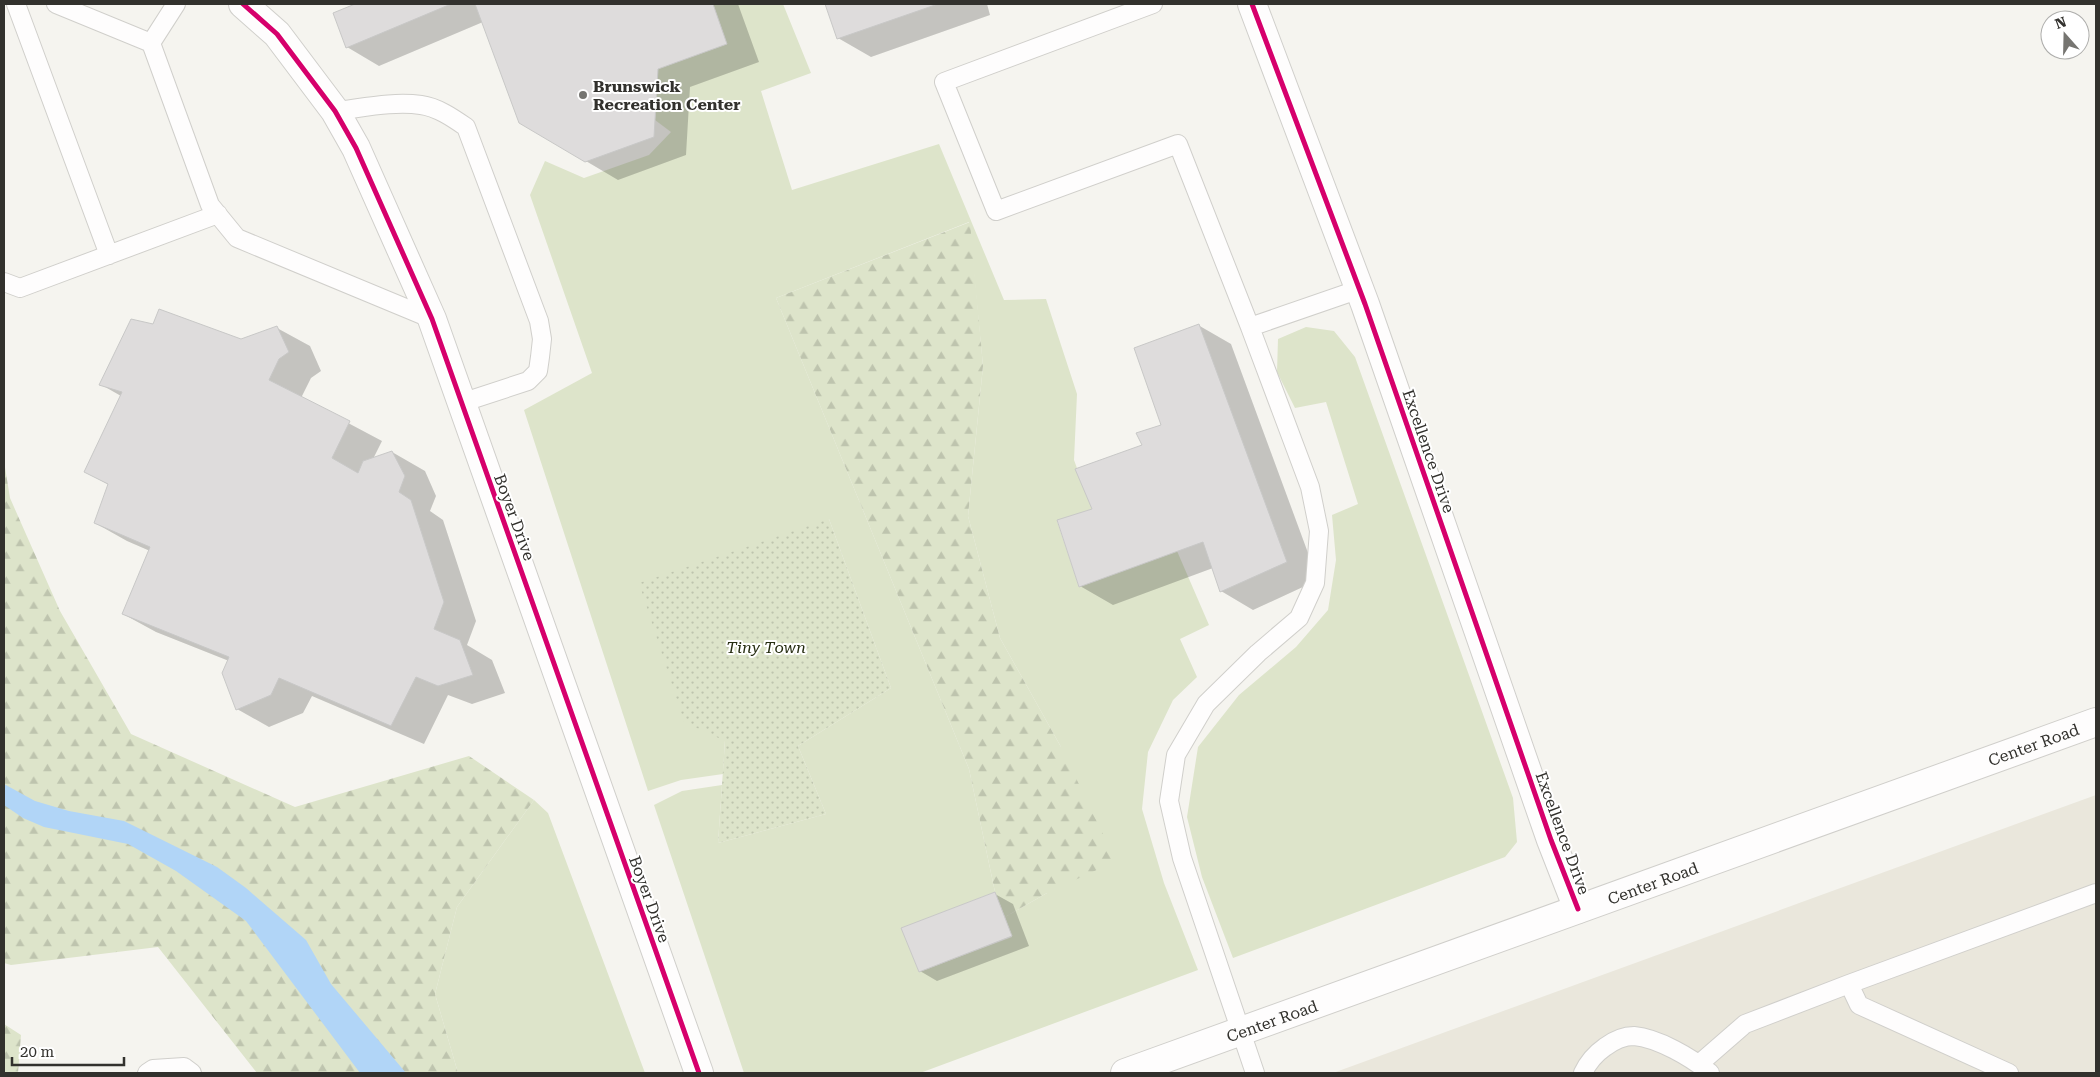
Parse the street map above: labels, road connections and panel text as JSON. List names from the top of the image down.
{
  "streets": {
    "street": ["Excellence Drive", "Boyer Drive", "Center Road"]
  },
  "crossings": [
    ["Excellence Drive", "Center Road"]
  ],
  "parks": ["Tiny Town"],
  "places": ["Brunswick Recreation Center"],
  "scale_bar": "20 m",
  "north": "top"
}
